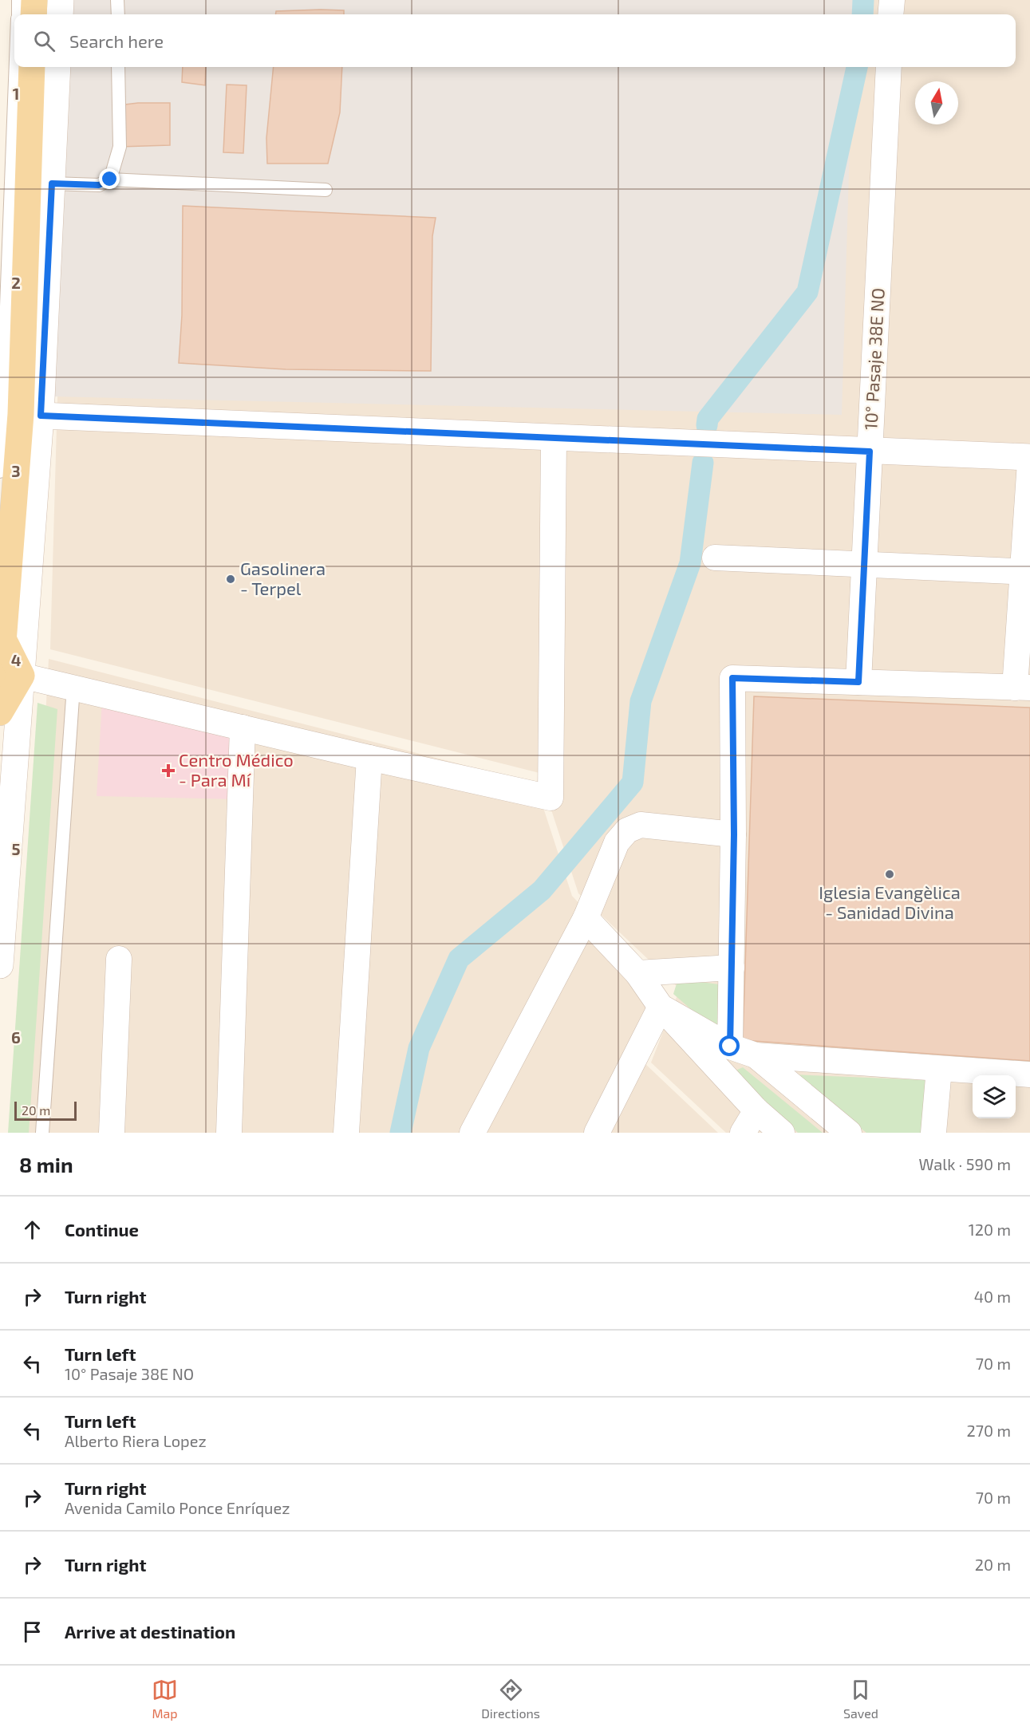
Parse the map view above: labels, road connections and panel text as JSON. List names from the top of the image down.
{
  "streets": {
    "street": ["10° Pasaje 38E NO"]
  },
  "places": {
    "other": ["Gasolinera - Terpel", "Iglesia Evangèlica - Sanidad Divina"],
    "health": ["Centro Médico - Para Mí"]
  },
  "scale_bar": "20 m",
  "north": "top",
  "page": {
    "search": "Search here",
    "scale": "20 m",
    "heading": ["8 min", "Walk · 590 m"],
    "list": [
      ["Continue", "120 m"],
      ["Turn right", "40 m"],
      ["Turn left", "10° Pasaje 38E NO", "70 m"],
      ["Turn left", "Alberto Riera Lopez", "270 m"],
      ["Turn right", "Avenida Camilo Ponce Enríquez", "70 m"],
      ["Turn right", "20 m"],
      "Arrive at destination"
    ],
    "nav": ["Map", "Directions", "Saved"]
  },
  "grid": {
    "rows": [
      "1",
      "2",
      "3",
      "4",
      "5",
      "6"
    ]
  }
}
